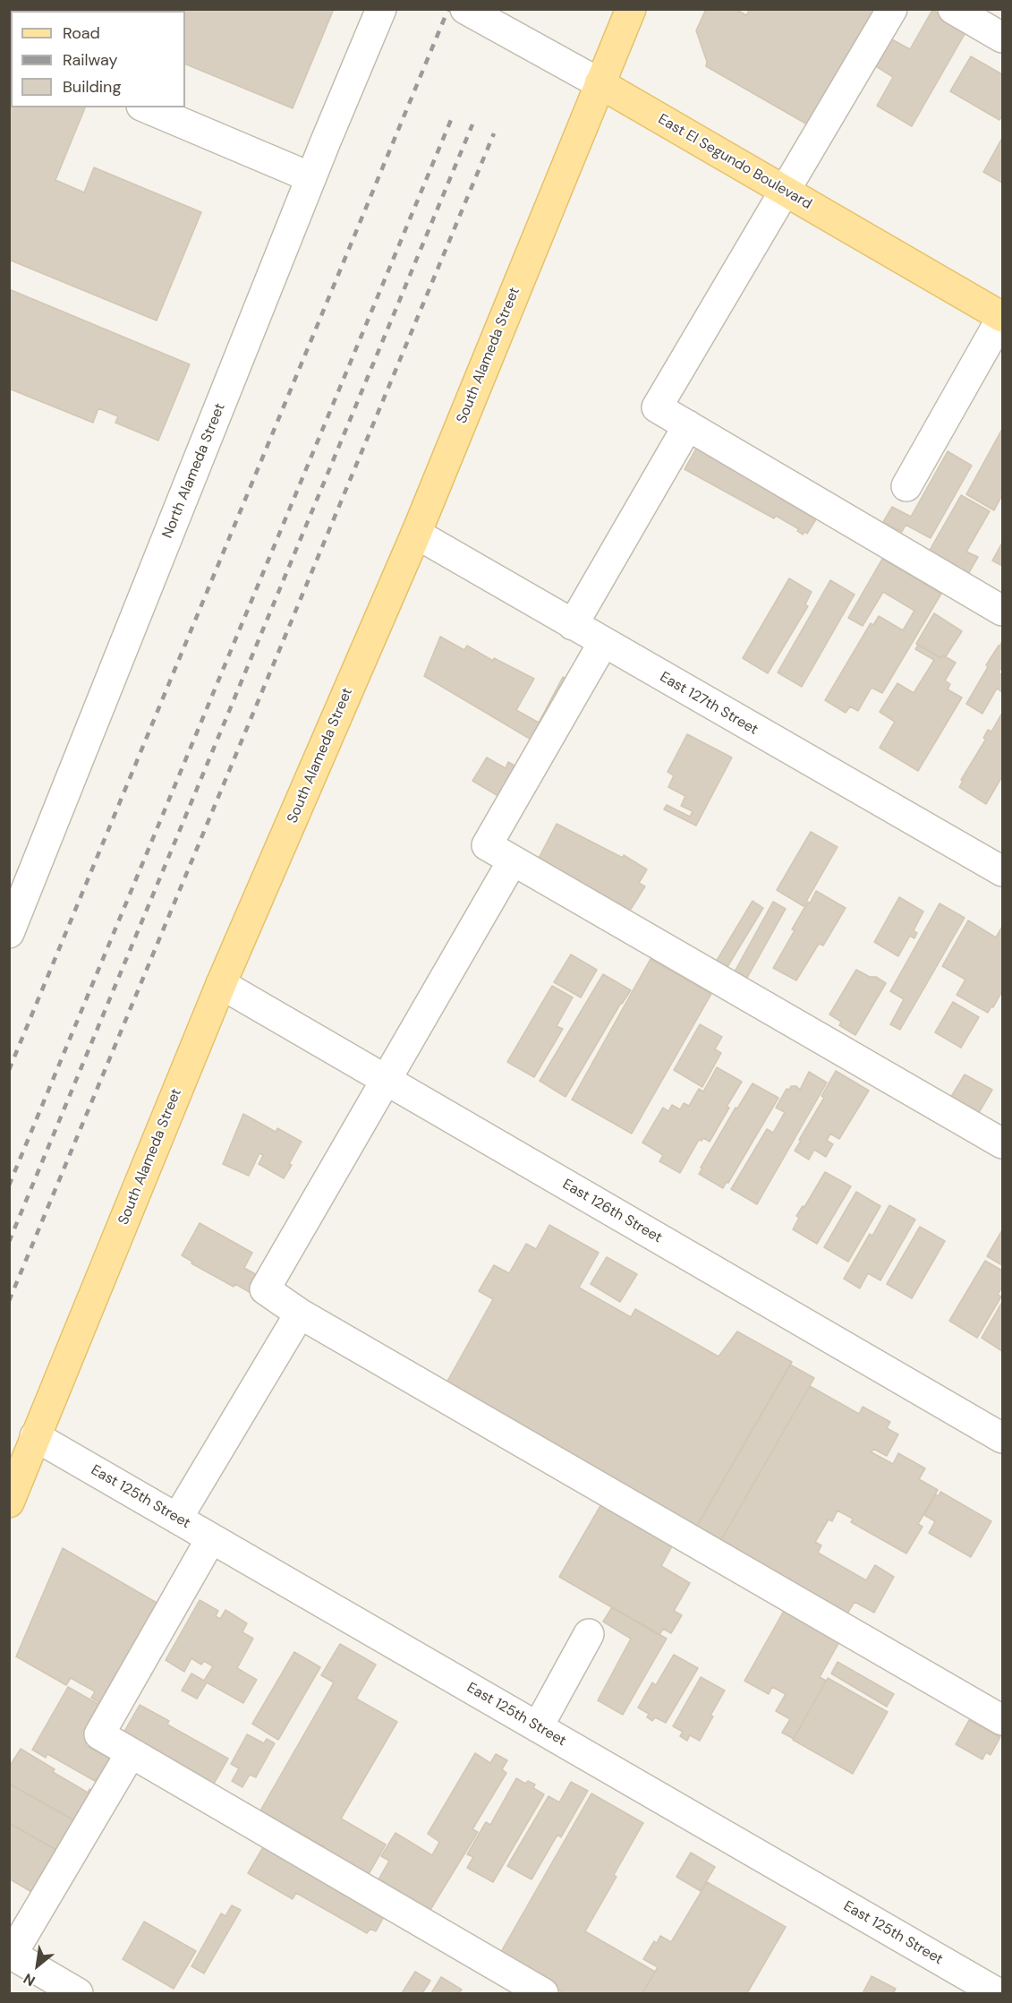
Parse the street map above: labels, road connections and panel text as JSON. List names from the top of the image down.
{
  "streets": {
    "main road": ["East El Segundo Boulevard", "South Alameda Street"],
    "street": [
      "North Alameda Street",
      "East 127th Street",
      "East 126th Street",
      "East 125th Street"
    ]
  },
  "crossings": [
    ["East El Segundo Boulevard", "South Alameda Street"],
    ["South Alameda Street", "East 127th Street"],
    ["South Alameda Street", "East 126th Street"],
    ["South Alameda Street", "East 125th Street"]
  ],
  "legend": ["Road", "Railway", "Building"],
  "north": "bottom left"
}
